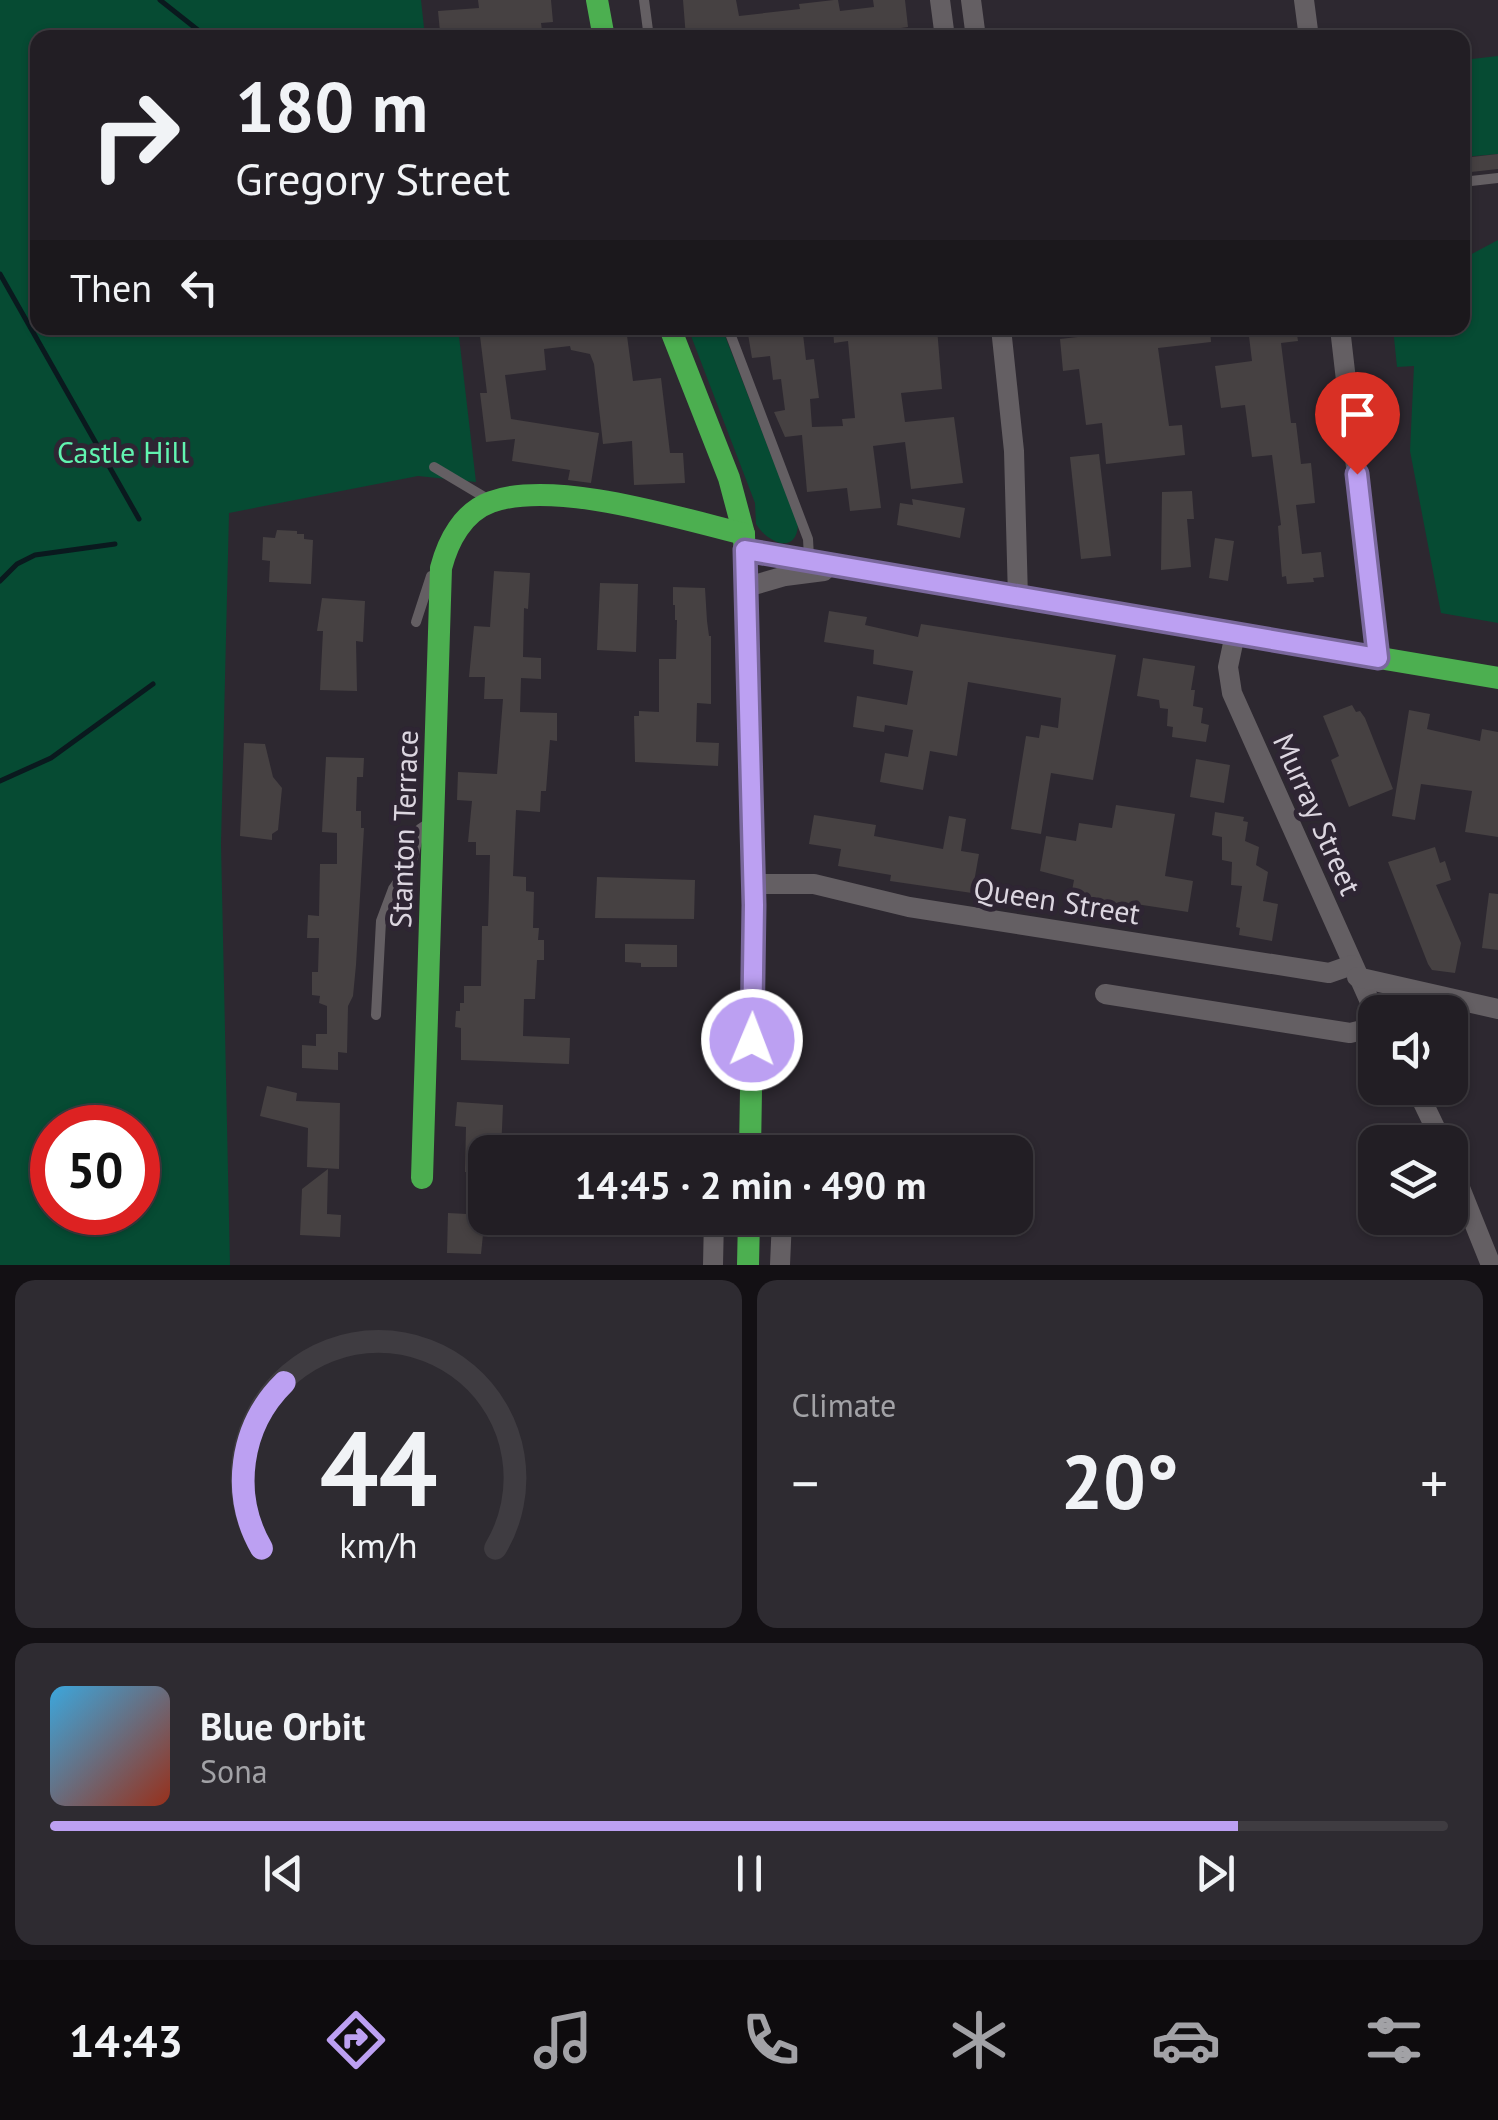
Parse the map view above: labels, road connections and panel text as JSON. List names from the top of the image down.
{
  "streets": {
    "street": ["Murray Street", "Stanton Terrace", "Queen Street"]
  },
  "crossings": [
    ["Murray Street", "Queen Street"]
  ],
  "parks": ["Castle Hill"],
  "page": {
    "turn": ["180 m", "Gregory Street"],
    "then": "Then",
    "limit": "50",
    "trip": "14:45 · 2 min · 490 m",
    "tile": "Climate",
    "heat": ["−", "20°", "+"],
    "song": ["Blue Orbit", "Sona"],
    "tabs": "14:43",
    "gauge": ["44", "km/h"]
  }
}
